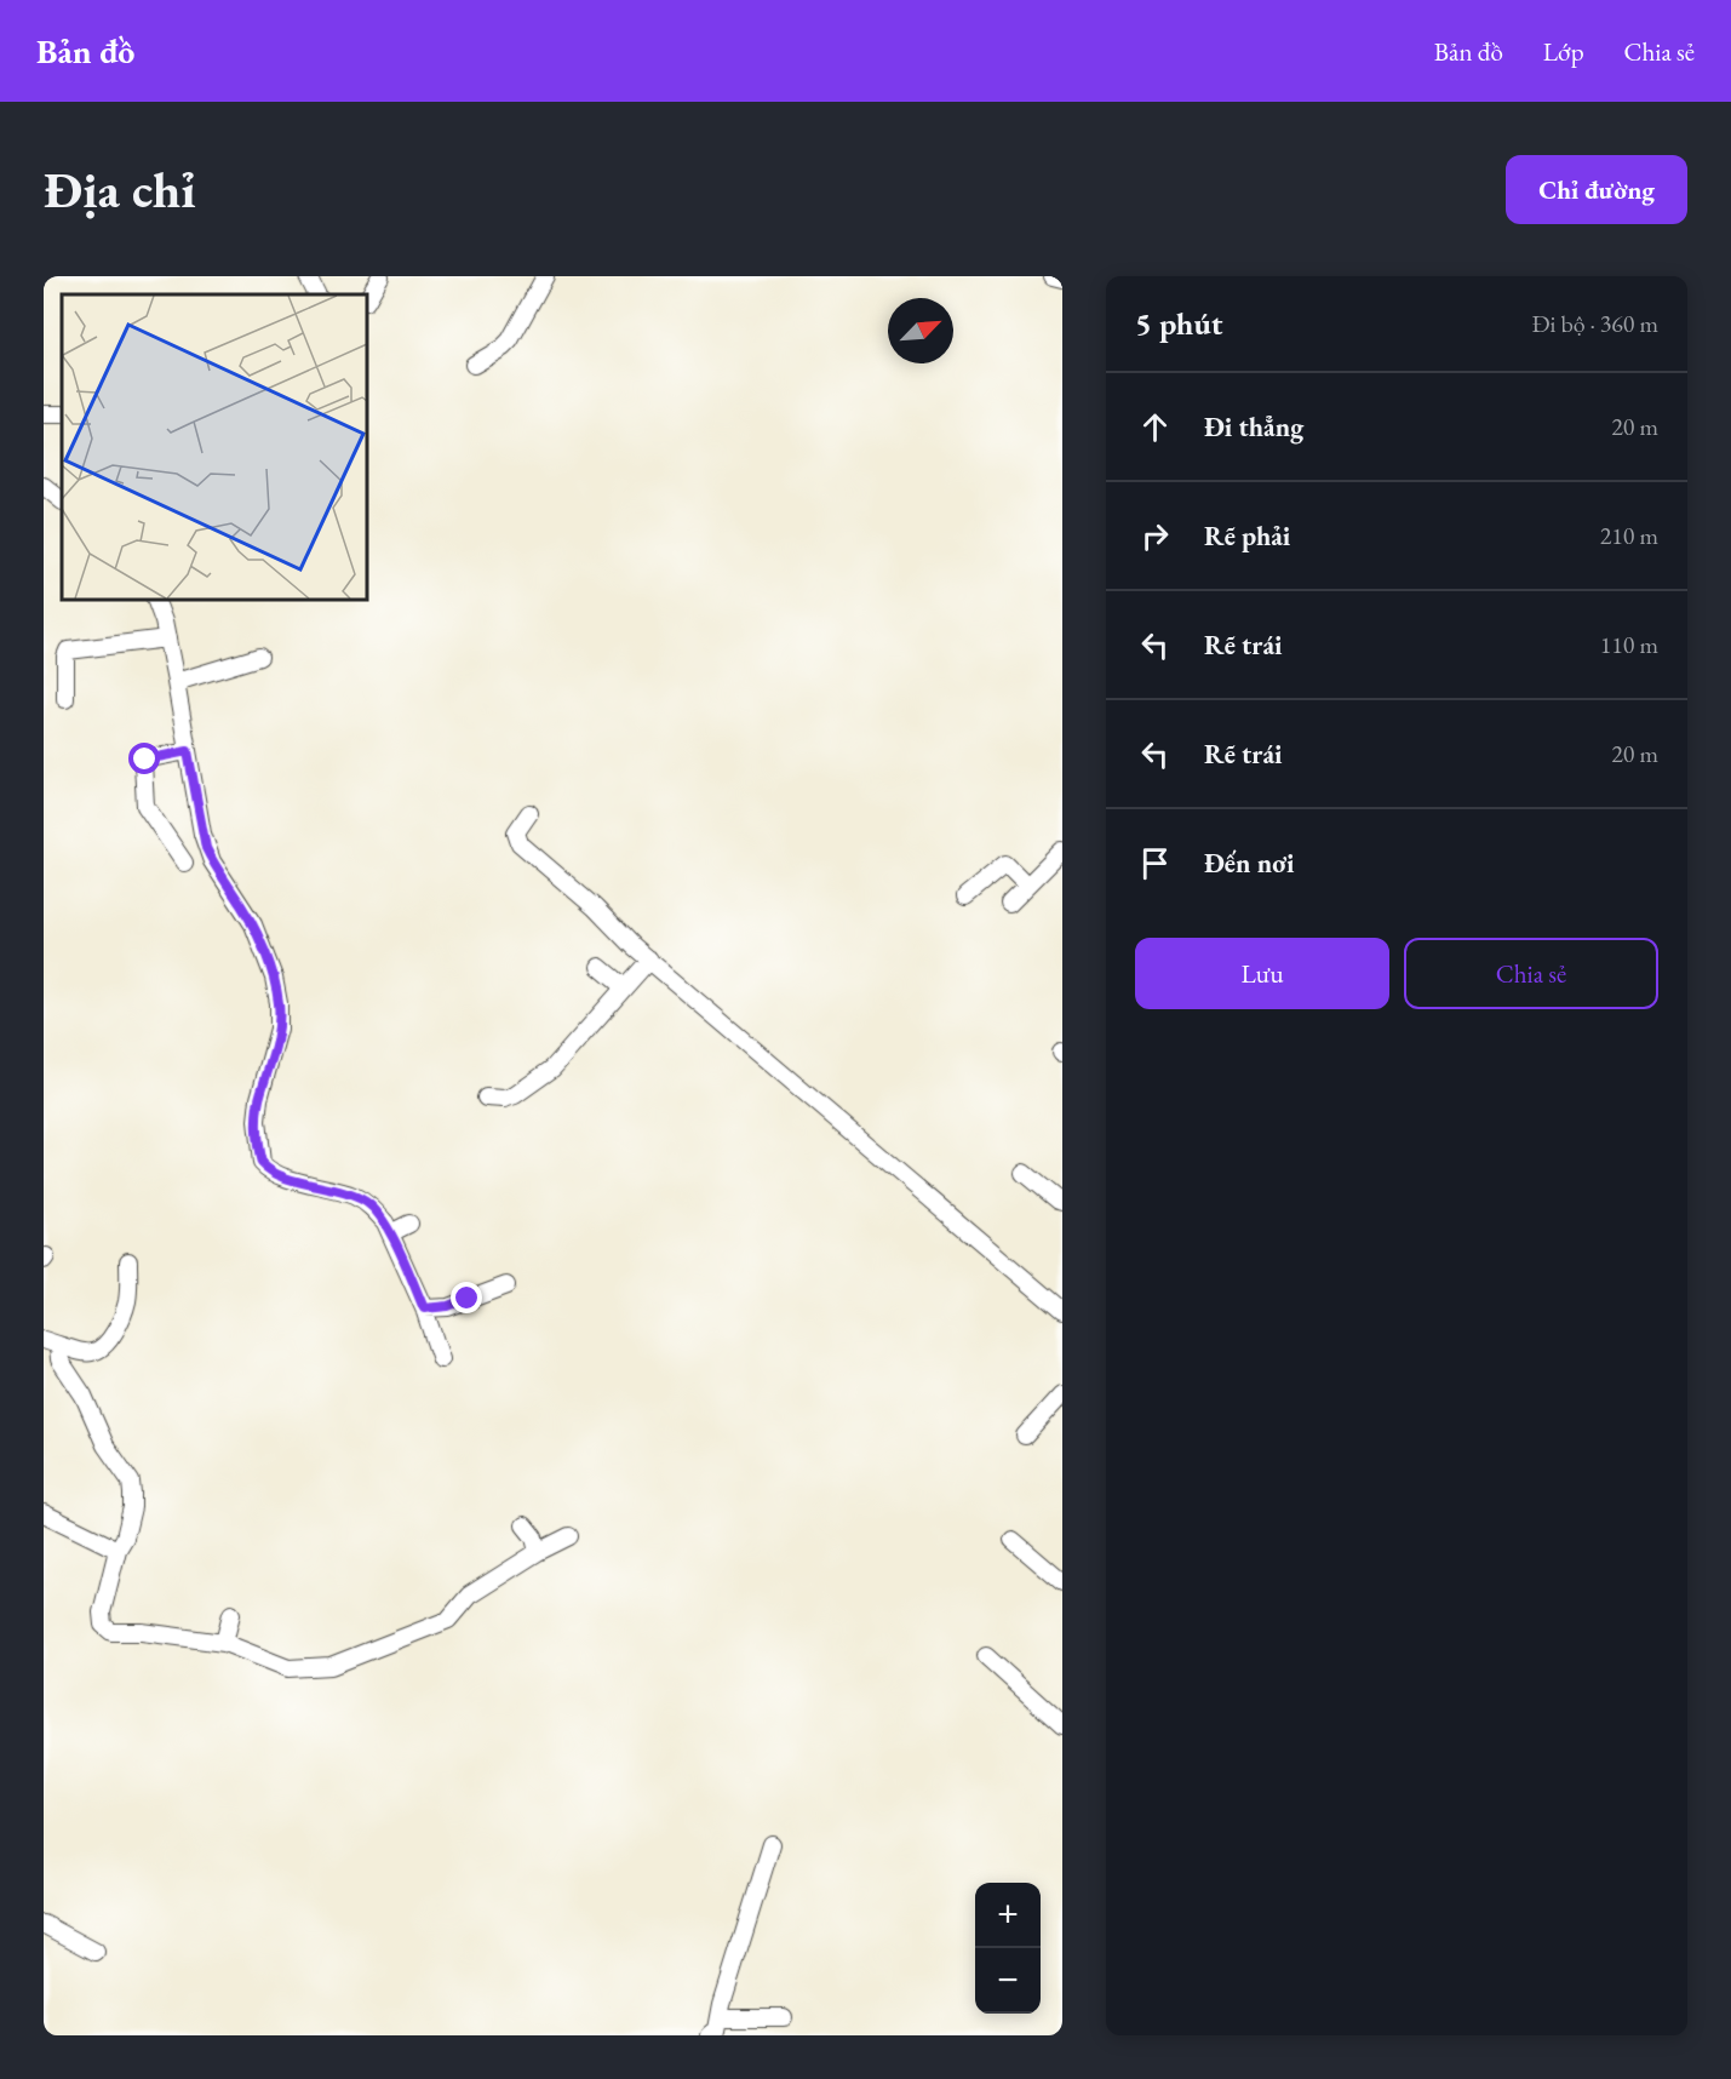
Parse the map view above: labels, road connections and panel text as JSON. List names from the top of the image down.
{
  "north": "top right",
  "page": {
    "header": "Bản đồ",
    "nav": ["Bản đồ", "Lớp", "Chia sẻ"],
    "buttons": [
      "Chỉ đường",
      ["Lưu", "Chia sẻ"]
    ],
    "title": "Địa chỉ",
    "heading": ["5 phút", "Đi bộ · 360 m"],
    "list": [
      ["Đi thẳng", "20 m"],
      ["Rẽ phải", "210 m"],
      ["Rẽ trái", "110 m"],
      ["Rẽ trái", "20 m"],
      "Đến nơi"
    ],
    "map_buttons": ["+", "−"]
  }
}
